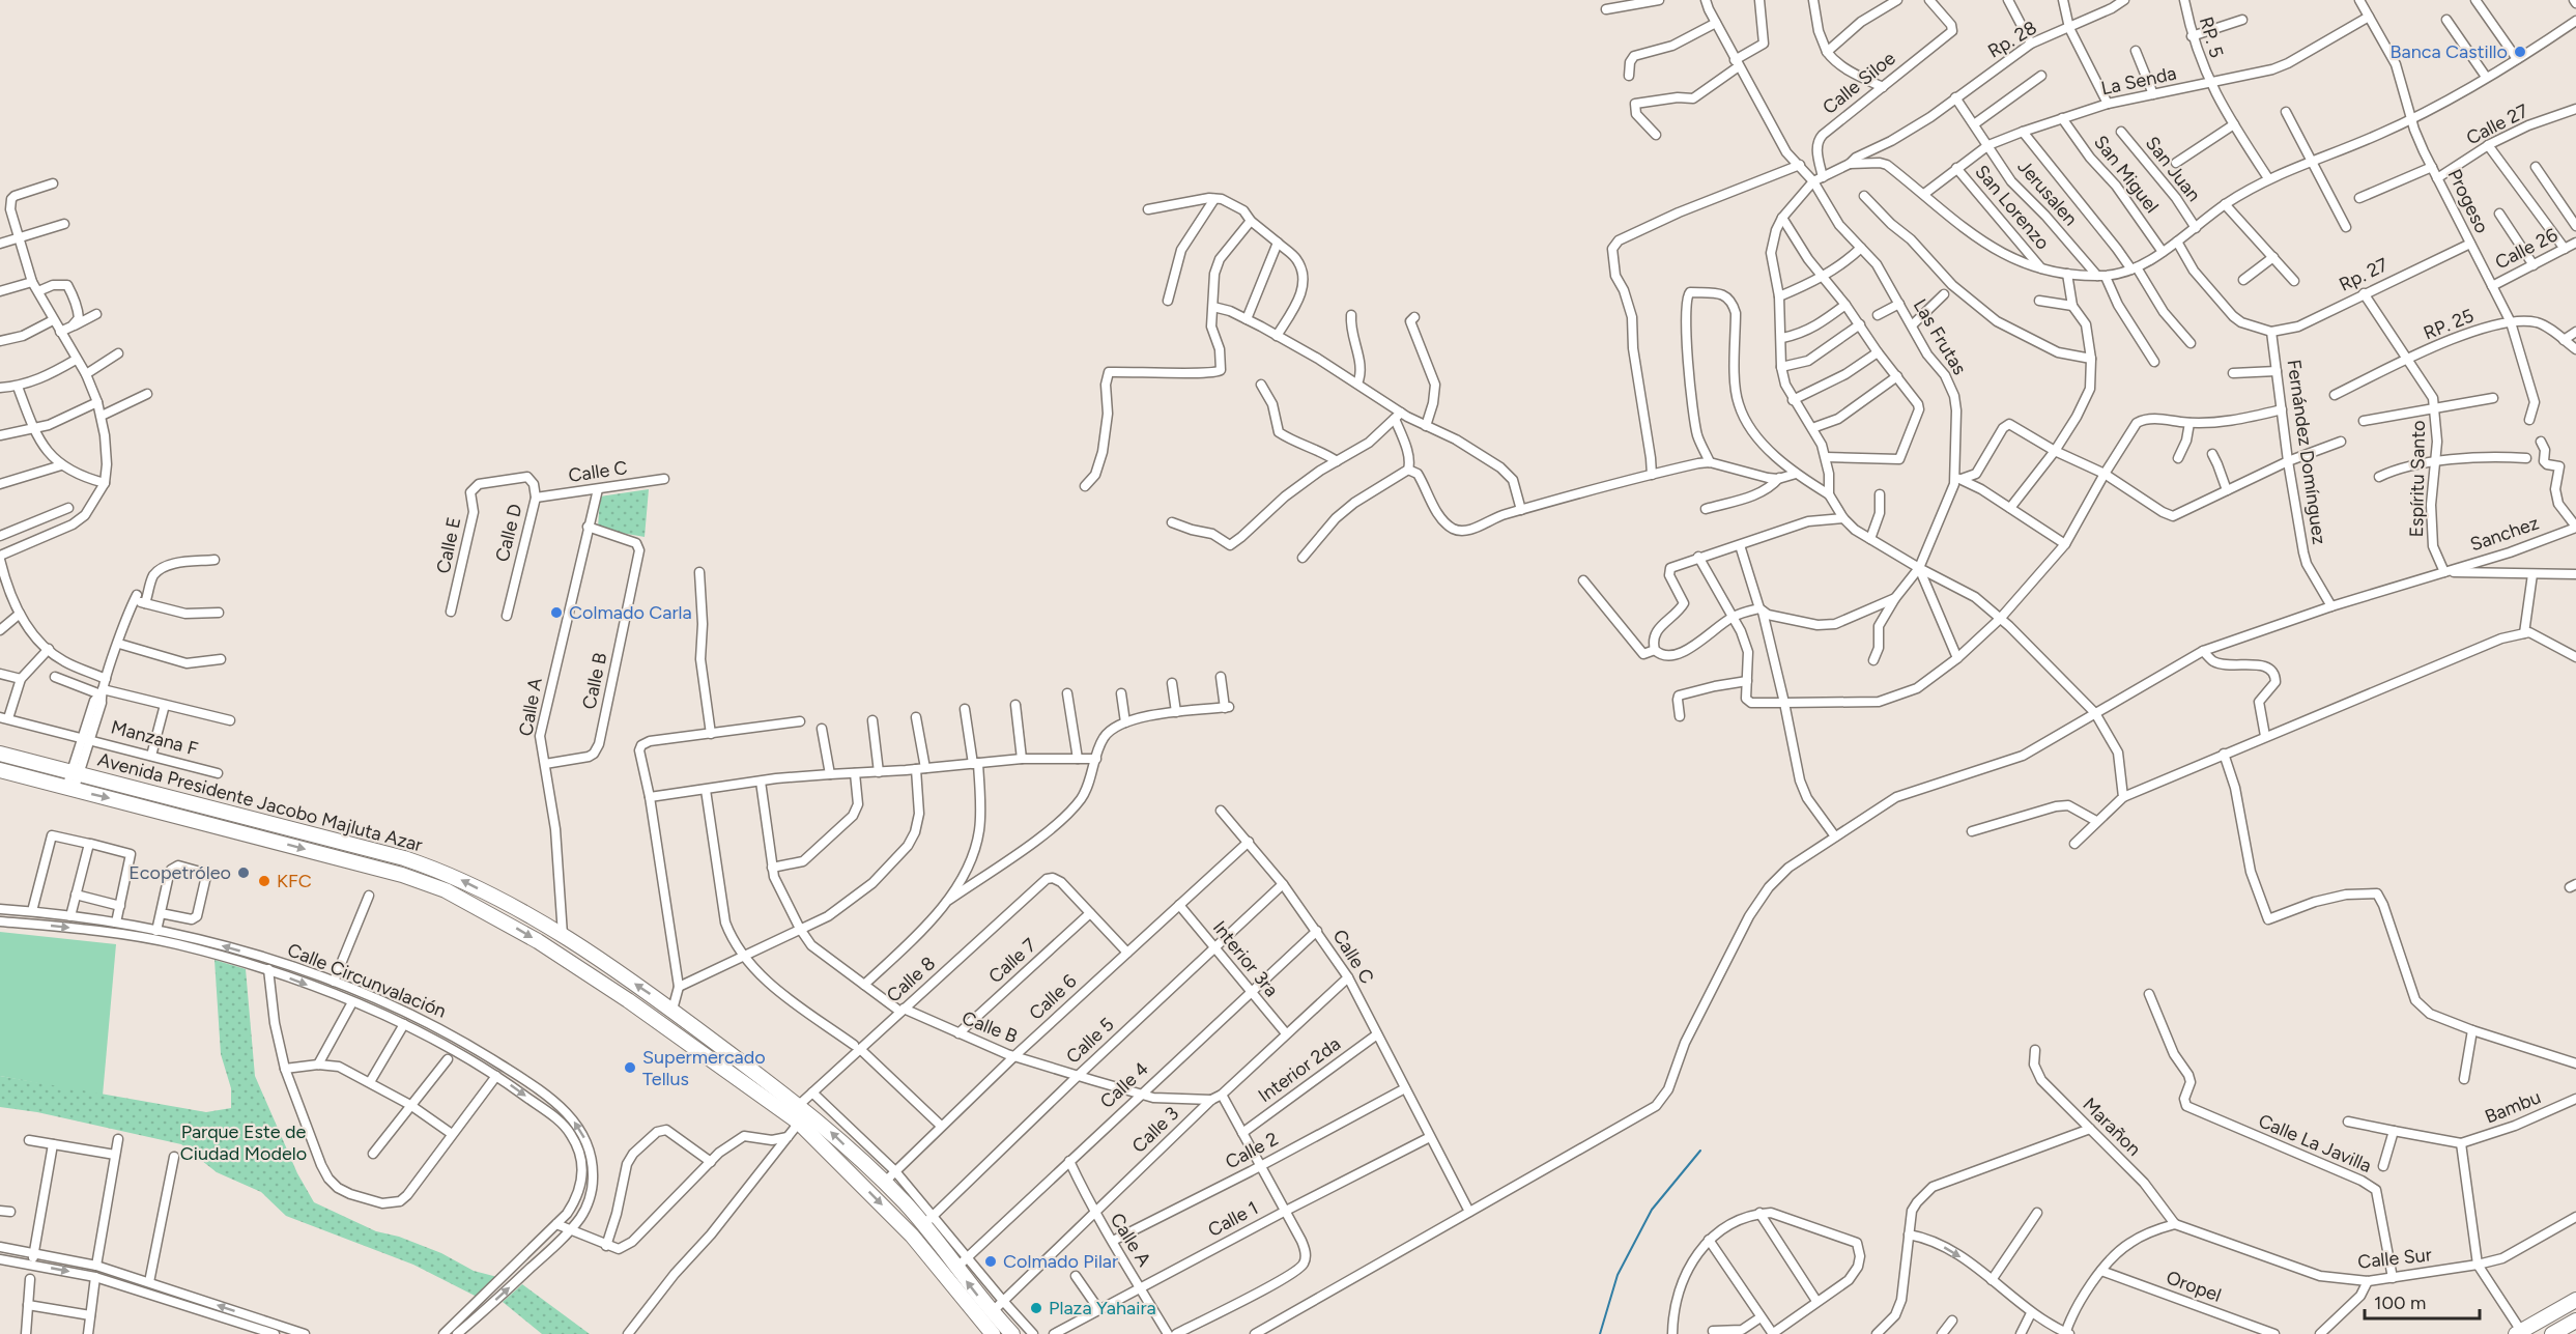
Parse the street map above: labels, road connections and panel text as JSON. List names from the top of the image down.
{
  "streets": {
    "main road": ["Avenida Presidente Jacobo Majluta Azar"],
    "street": [
      "RP. 5",
      "Rp. 28",
      "La Senda",
      "Calle Siloe",
      "Calle 27",
      "San Juan",
      "San Miguel",
      "Jerusalen",
      "Progeso",
      "San Lorenzo",
      "Calle 26",
      "Rp. 27",
      "RP. 25",
      "Las Frutas",
      "Fernández Domínguez",
      "Calle C",
      "Espíritu Santo",
      "Calle D",
      "Sanchez",
      "Calle E",
      "Calle B",
      "Calle A",
      "Manzana F",
      "Interior 3ra",
      "Calle 7",
      "Calle 8",
      "Calle Circunvalación",
      "Calle 6",
      "Calle 5",
      "Interior 2da",
      "Calle 4",
      "Bambu",
      "Marañon",
      "Calle 3",
      "Calle La Javilla",
      "Calle 2",
      "Calle 1",
      "Calle Sur",
      "Oropel"
    ]
  },
  "crossings": [
    ["RP. 5", "La Senda"],
    ["Rp. 28", "Calle Siloe"],
    ["Rp. 28", "Jerusalen"],
    ["Rp. 28", "Las Frutas"],
    ["La Senda", "San Miguel"],
    ["La Senda", "Jerusalen"],
    ["La Senda", "Progeso"],
    ["La Senda", "San Lorenzo"],
    ["Calle Siloe", "Las Frutas"],
    ["Calle 27", "Progeso"],
    ["Progeso", "Calle 26"],
    ["Progeso", "Rp. 27"],
    ["Progeso", "RP. 25"],
    ["Rp. 27", "Fernández Domínguez"],
    ["Rp. 27", "Espíritu Santo"],
    ["RP. 25", "Espíritu Santo"],
    ["Fernández Domínguez", "Sanchez"],
    ["Calle C", "Calle D"],
    ["Calle C", "Sanchez"],
    ["Calle C", "Calle A"],
    ["Calle C", "Calle 6"],
    ["Calle C", "Calle 5"],
    ["Calle C", "Interior 2da"],
    ["Calle C", "Calle 4"],
    ["Calle C", "Calle 3"],
    ["Calle C", "Calle 2"],
    ["Calle C", "Calle 1"],
    ["Espíritu Santo", "Sanchez"],
    ["Calle D", "Calle E"],
    ["Calle B", "Calle A"],
    ["Calle B", "Calle 7"],
    ["Calle B", "Calle 8"],
    ["Calle B", "Calle 6"],
    ["Calle B", "Calle 5"],
    ["Calle B", "Calle 4"],
    ["Calle B", "Calle 3"],
    ["Calle A", "Avenida Presidente Jacobo Majluta Azar"],
    ["Calle A", "Calle 4"],
    ["Calle A", "Calle 3"],
    ["Calle A", "Calle 2"],
    ["Calle A", "Calle 1"],
    ["Avenida Presidente Jacobo Majluta Azar", "Calle 8"],
    ["Avenida Presidente Jacobo Majluta Azar", "Calle 6"],
    ["Avenida Presidente Jacobo Majluta Azar", "Calle 5"],
    ["Avenida Presidente Jacobo Majluta Azar", "Calle 4"],
    ["Avenida Presidente Jacobo Majluta Azar", "Calle 3"],
    ["Interior 3ra", "Calle 6"],
    ["Interior 3ra", "Calle 5"],
    ["Interior 3ra", "Calle 4"],
    ["Interior 3ra", "Calle 3"],
    ["Calle 7", "Calle 8"],
    ["Marañon", "Calle Sur"],
    ["Calle La Javilla", "Calle Sur"]
  ],
  "parks": ["Parque Este de Ciudad Modelo"],
  "places": [
    "Banca Castillo",
    "Colmado Carla",
    "Ecopetróleo",
    "KFC",
    "Supermercado Tellus",
    "Colmado Pilar",
    "Plaza Yahaira"
  ],
  "scale_bar": "100 m"
}
